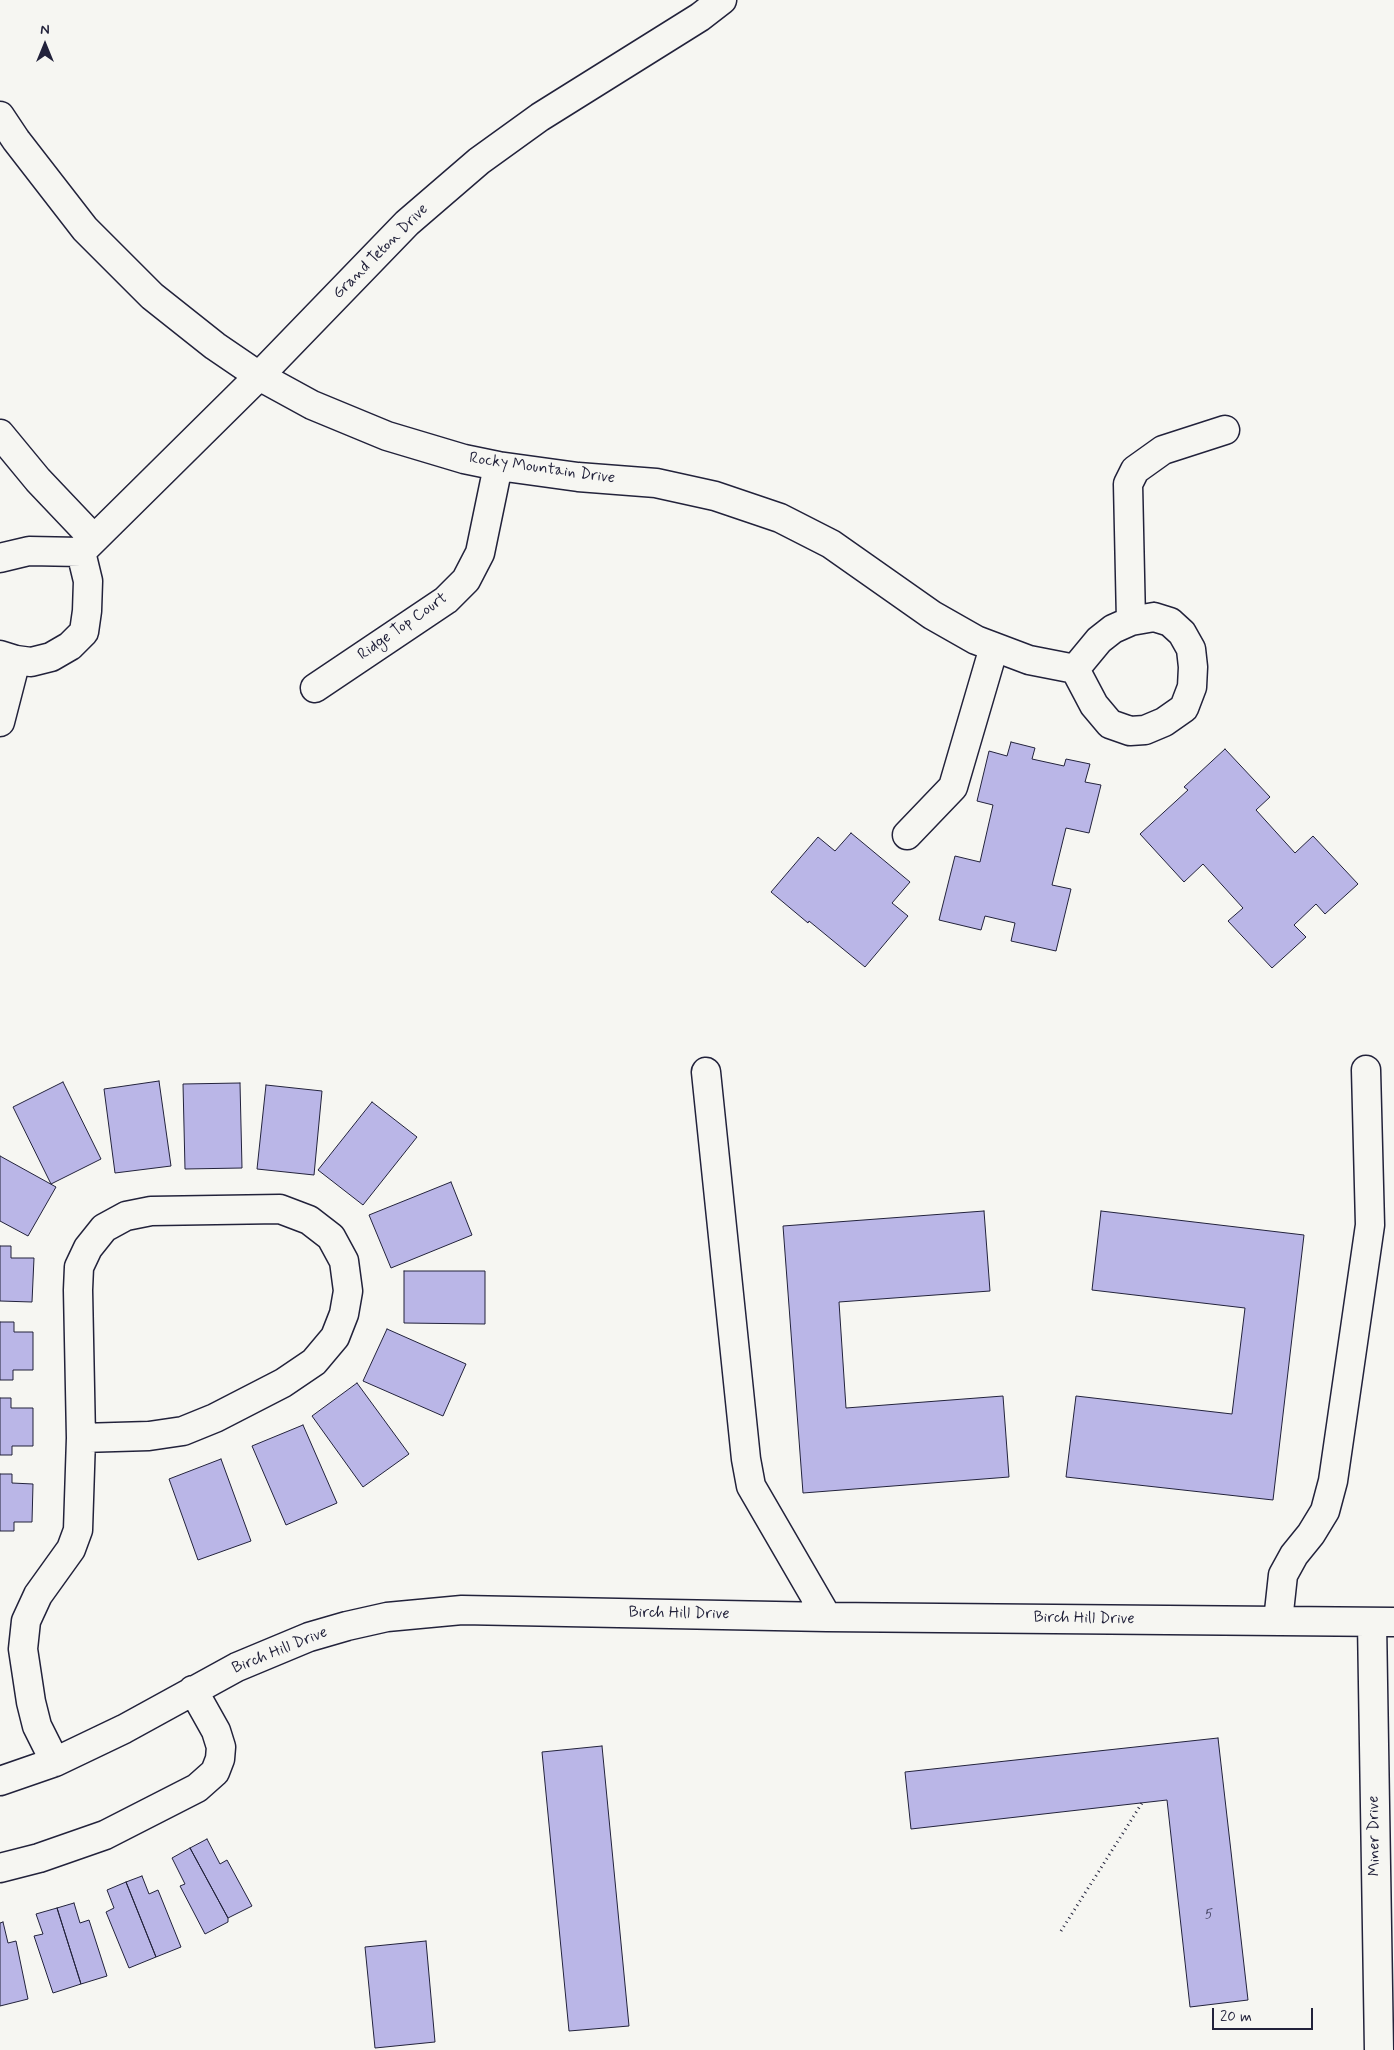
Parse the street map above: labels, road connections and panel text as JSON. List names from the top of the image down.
{
  "streets": {
    "street": [
      "Grand Teton Drive",
      "Rocky Mountain Drive",
      "Ridge Top Court",
      "Birch Hill Drive",
      "Miner Drive"
    ]
  },
  "crossings": [
    ["Grand Teton Drive", "Rocky Mountain Drive"],
    ["Rocky Mountain Drive", "Ridge Top Court"],
    ["Birch Hill Drive", "Miner Drive"]
  ],
  "house_numbers": ["5"],
  "scale_bar": "20 m",
  "north": "top"
}
